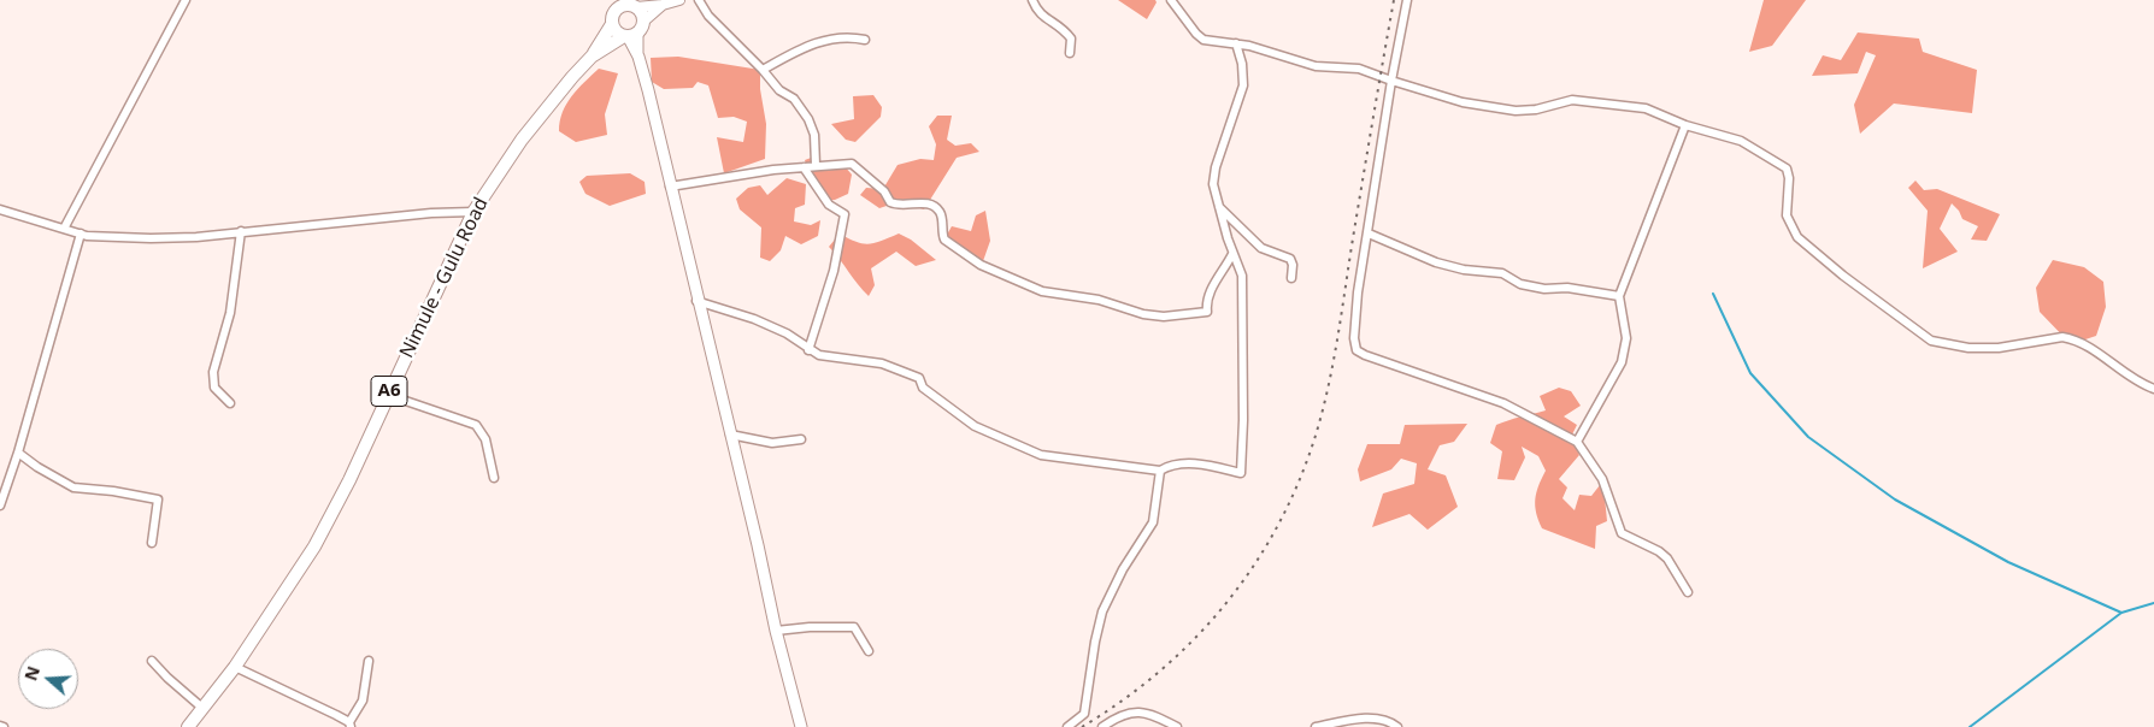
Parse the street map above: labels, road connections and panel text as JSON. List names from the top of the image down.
{
  "streets": {
    "main road": ["Nimule - Gulu Road", "A6"]
  },
  "crossings": [
    ["Nimule - Gulu Road", "A6"]
  ],
  "north": "left"
}
